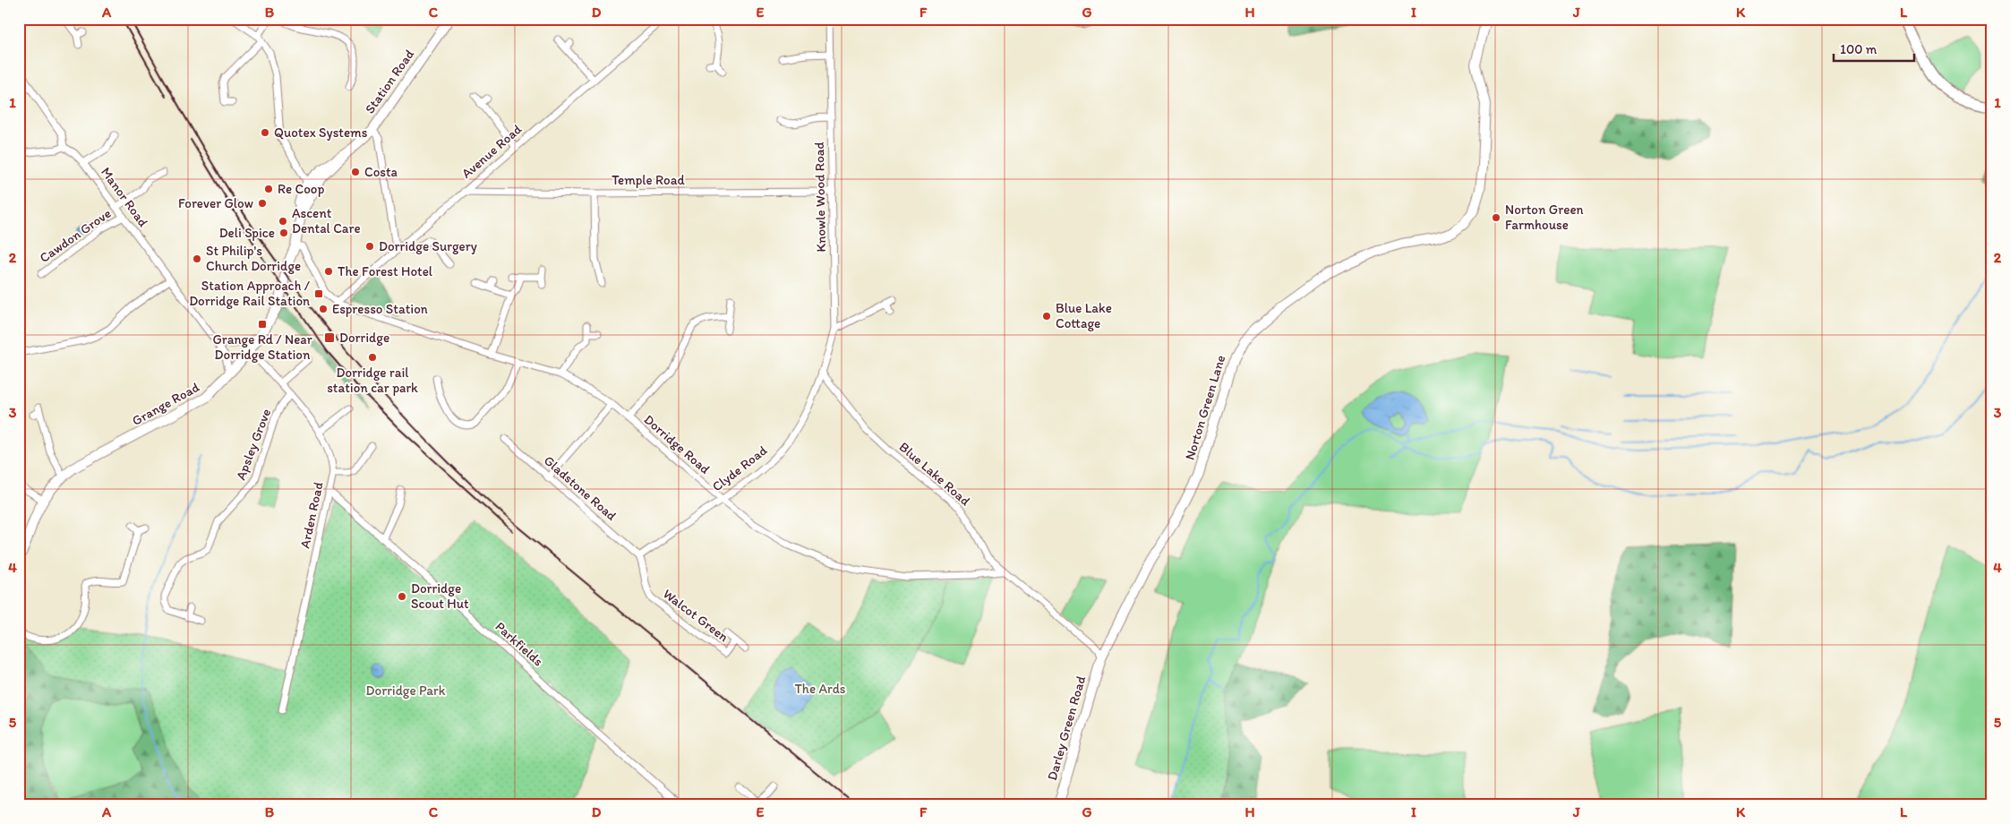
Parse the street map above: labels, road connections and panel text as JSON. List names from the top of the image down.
{
  "streets": {
    "street": [
      "Station Road",
      "Avenue Road",
      "Temple Road",
      "Manor Road",
      "Knowle Wood Road",
      "Cawdon Grove",
      "Grange Road",
      "Norton Green Lane",
      "Apsley Grove",
      "Dorridge Road",
      "Clyde Road",
      "Blue Lake Road",
      "Gladstone Road",
      "Arden Road",
      "Walcot Green",
      "Parkfields",
      "Darley Green Road"
    ]
  },
  "crossings": [
    ["Station Road", "Grange Road"],
    ["Avenue Road", "Temple Road"],
    ["Avenue Road", "Dorridge Road"],
    ["Temple Road", "Knowle Wood Road"],
    ["Manor Road", "Cawdon Grove"],
    ["Manor Road", "Grange Road"],
    ["Knowle Wood Road", "Clyde Road"],
    ["Knowle Wood Road", "Blue Lake Road"],
    ["Grange Road", "Arden Road"],
    ["Norton Green Lane", "Blue Lake Road"],
    ["Norton Green Lane", "Darley Green Road"],
    ["Apsley Grove", "Arden Road"],
    ["Dorridge Road", "Clyde Road"],
    ["Dorridge Road", "Blue Lake Road"],
    ["Clyde Road", "Blue Lake Road"],
    ["Clyde Road", "Gladstone Road"],
    ["Clyde Road", "Walcot Green"],
    ["Blue Lake Road", "Darley Green Road"],
    ["Gladstone Road", "Walcot Green"],
    ["Arden Road", "Parkfields"]
  ],
  "parks": ["The Ards", "Dorridge Park"],
  "places": {
    "other": [
      "Quotex Systems",
      "Costa",
      "Re Coop",
      "Forever Glow",
      "Norton Green Farmhouse",
      "Ascent Dental Care",
      "Deli Spice",
      "Dorridge Surgery",
      "St Philip's Church Dorridge",
      "The Forest Hotel",
      "Espresso Station",
      "Blue Lake Cottage",
      "Dorridge rail station car park",
      "Dorridge Scout Hut"
    ],
    "transit": ["Station Approach / Dorridge Rail Station", "Grange Rd / Near Dorridge Station", "Dorridge"]
  },
  "scale_bar": "100 m",
  "grid": {
    "columns": [
      "A",
      "B",
      "C",
      "D",
      "E",
      "F",
      "G",
      "H",
      "I",
      "J",
      "K",
      "L"
    ],
    "rows": [
      "1",
      "2",
      "3",
      "4",
      "5"
    ]
  }
}
